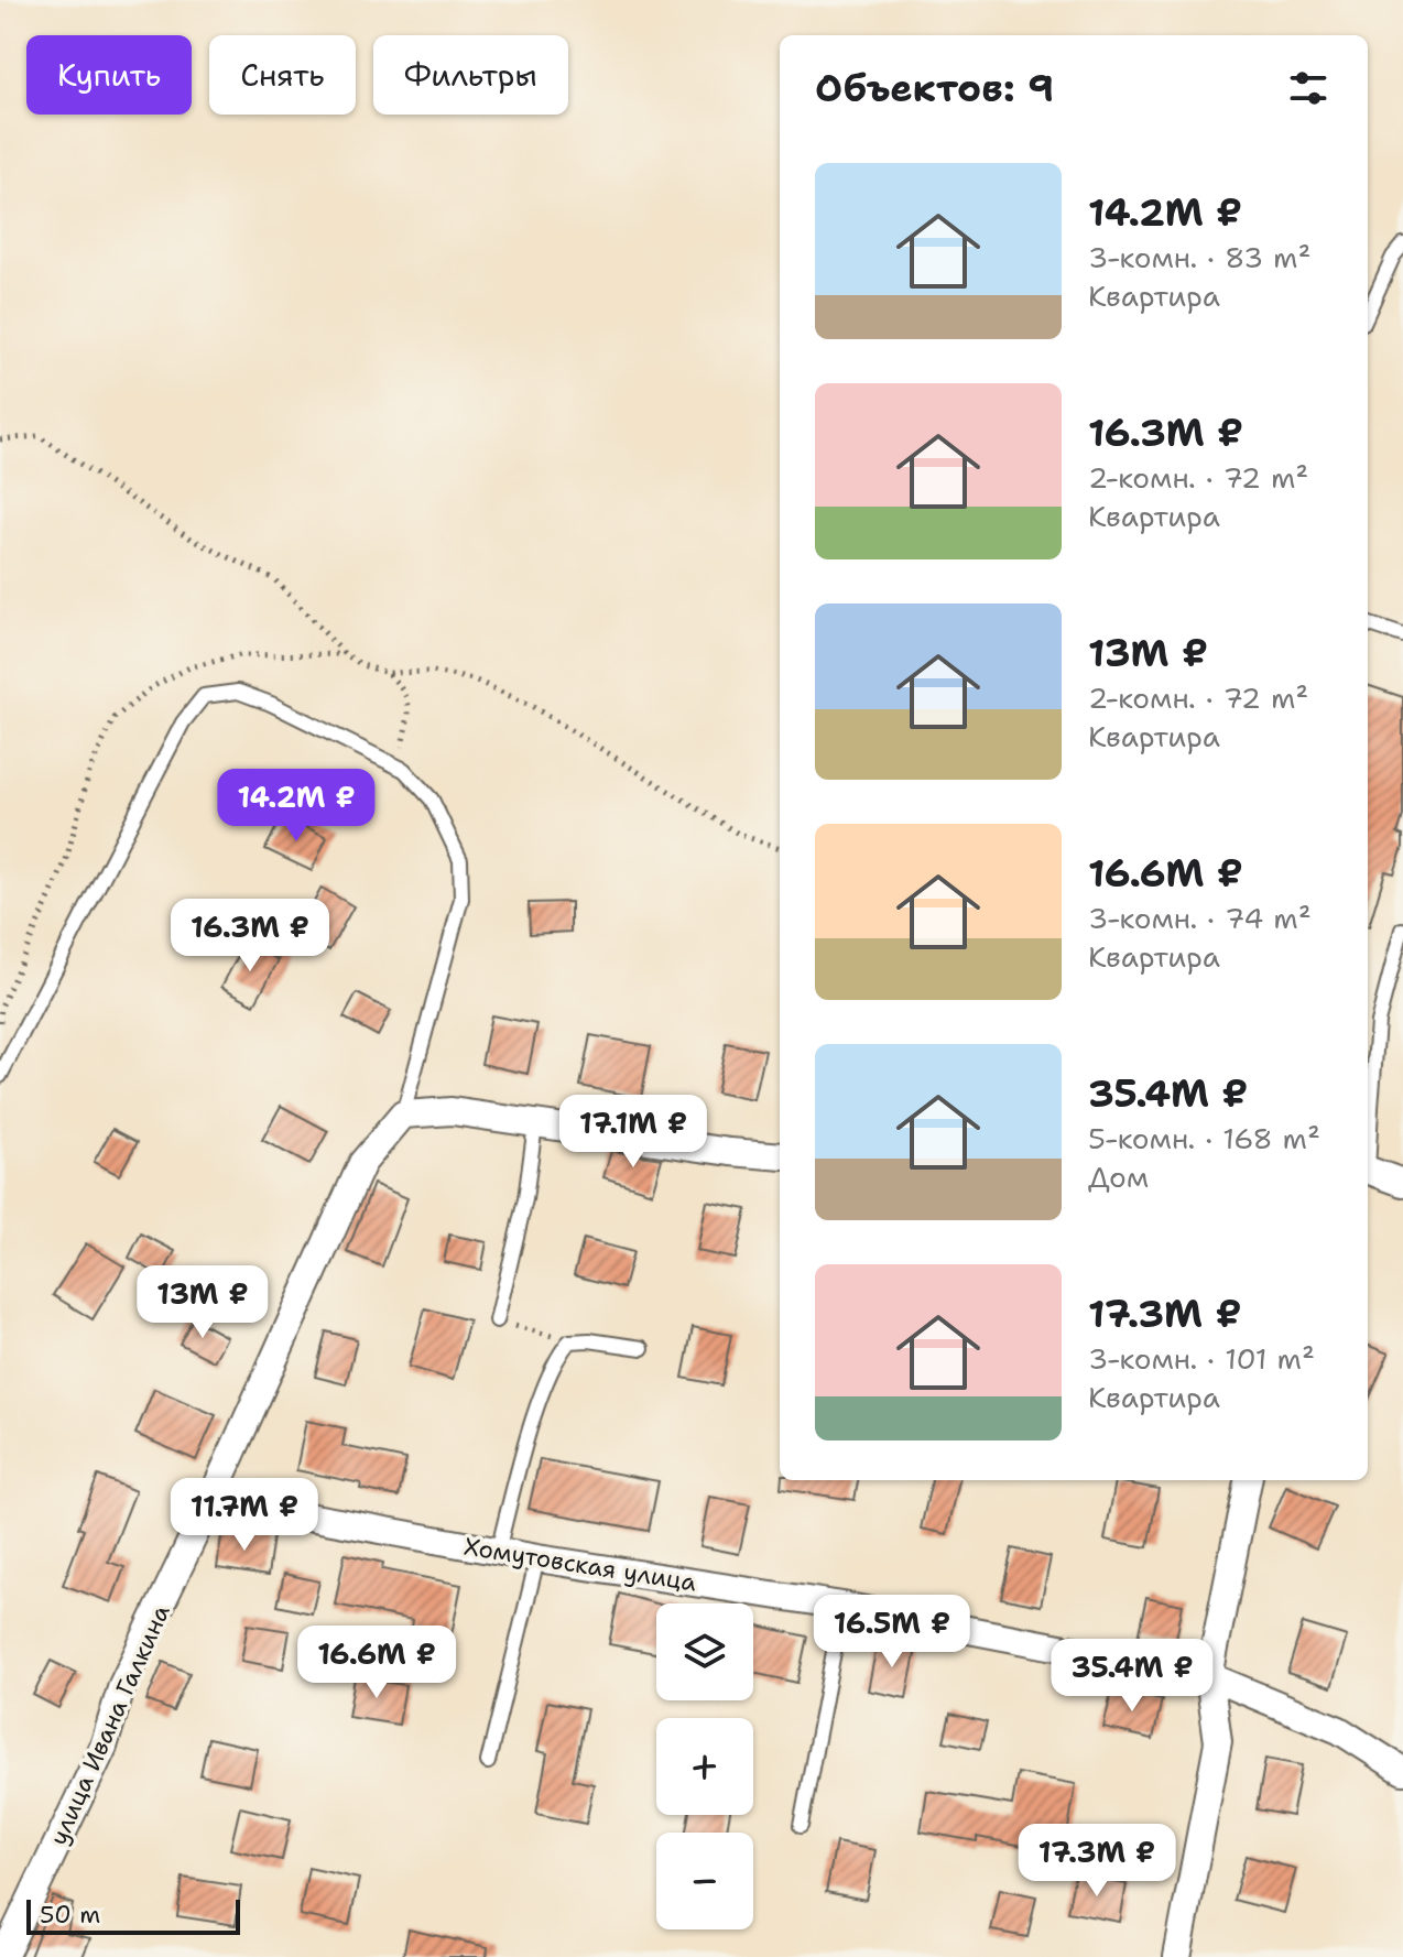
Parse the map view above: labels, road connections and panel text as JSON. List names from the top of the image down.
{
  "streets": {
    "street": ["Хомутовская улица", "улица Ивана Галкина"]
  },
  "crossings": [
    ["Хомутовская улица", "улица Ивана Галкина"]
  ],
  "scale_bar": "50 m",
  "page": {
    "chip": ["Купить", "Снять", "Фильтры"],
    "heading": "Объектов: 9",
    "list": [
      {
        "name": "14.2M ₽",
        "note": "3-комн. · 83 m² · Квартира"
      },
      {
        "name": "16.3M ₽",
        "note": "2-комн. · 72 m² · Квартира"
      },
      {
        "name": "13M ₽",
        "note": "2-комн. · 72 m² · Квартира"
      },
      {
        "name": "16.6M ₽",
        "note": "3-комн. · 74 m² · Квартира"
      },
      {
        "name": "35.4M ₽",
        "note": "5-комн. · 168 m² · Дом"
      },
      {
        "name": "17.3M ₽",
        "note": "3-комн. · 101 m² · Квартира"
      }
    ],
    "price": [
      "14.2M ₽",
      "16.3M ₽",
      "17.1M ₽",
      "13M ₽",
      "11.7M ₽",
      "16.5M ₽",
      "16.6M ₽",
      "35.4M ₽",
      "17.3M ₽"
    ],
    "map_buttons": ["+", "−"],
    "scale": "50 m"
  }
}
